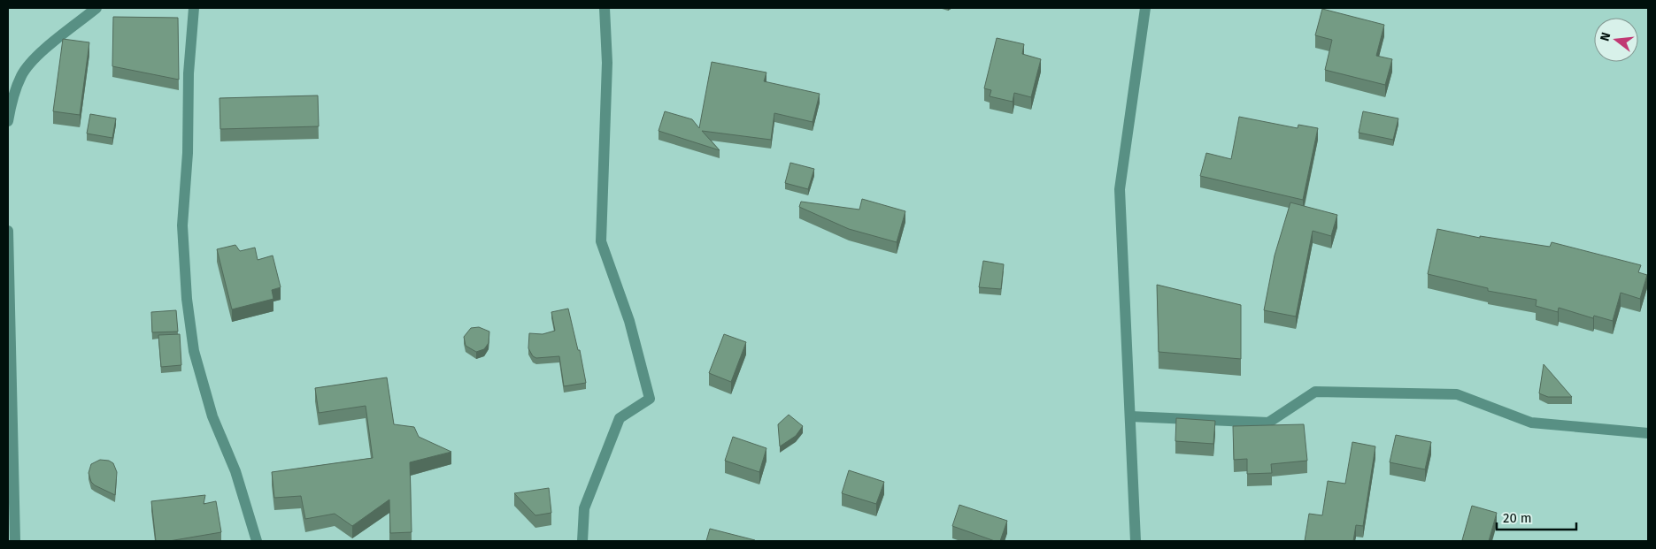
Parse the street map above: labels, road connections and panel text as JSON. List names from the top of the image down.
{
  "scale_bar": "20 m",
  "north": "left"
}
